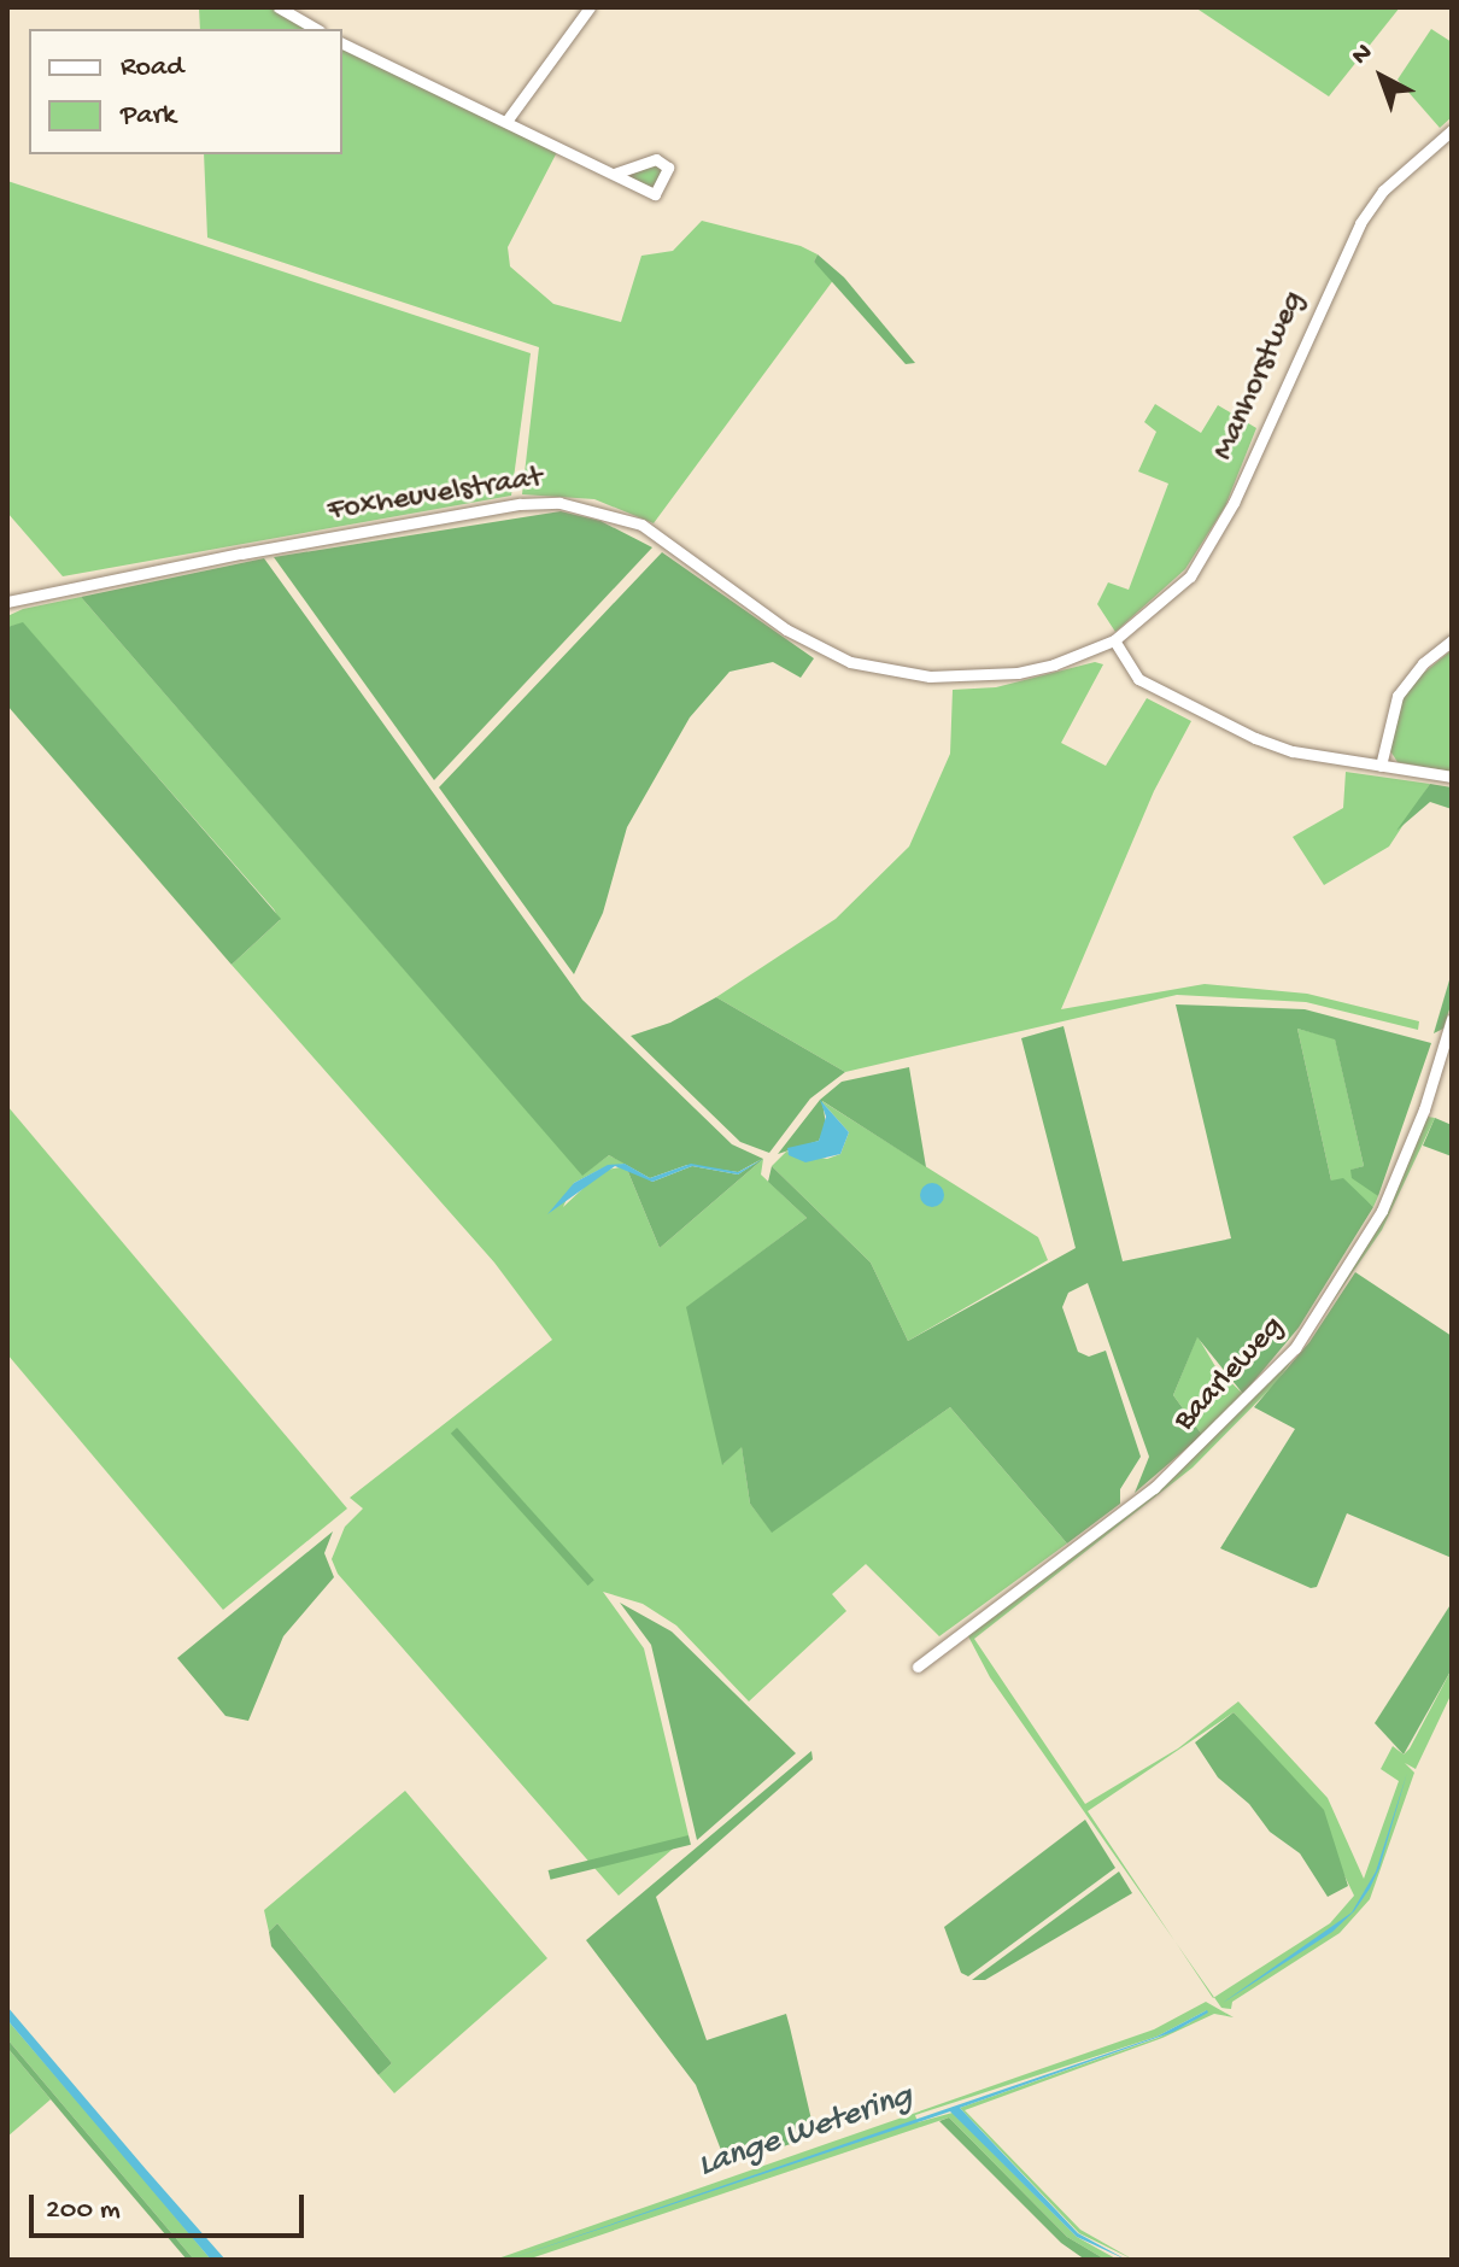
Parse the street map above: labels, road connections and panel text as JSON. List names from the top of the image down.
{
  "streets": {
    "street": ["Manhorstweg", "Foxheuvelstraat", "Baarleweg"]
  },
  "crossings": [
    ["Manhorstweg", "Foxheuvelstraat"]
  ],
  "water": ["Lange Wetering"],
  "legend": ["Road", "Park"],
  "scale_bar": "200 m",
  "north": "top left"
}
